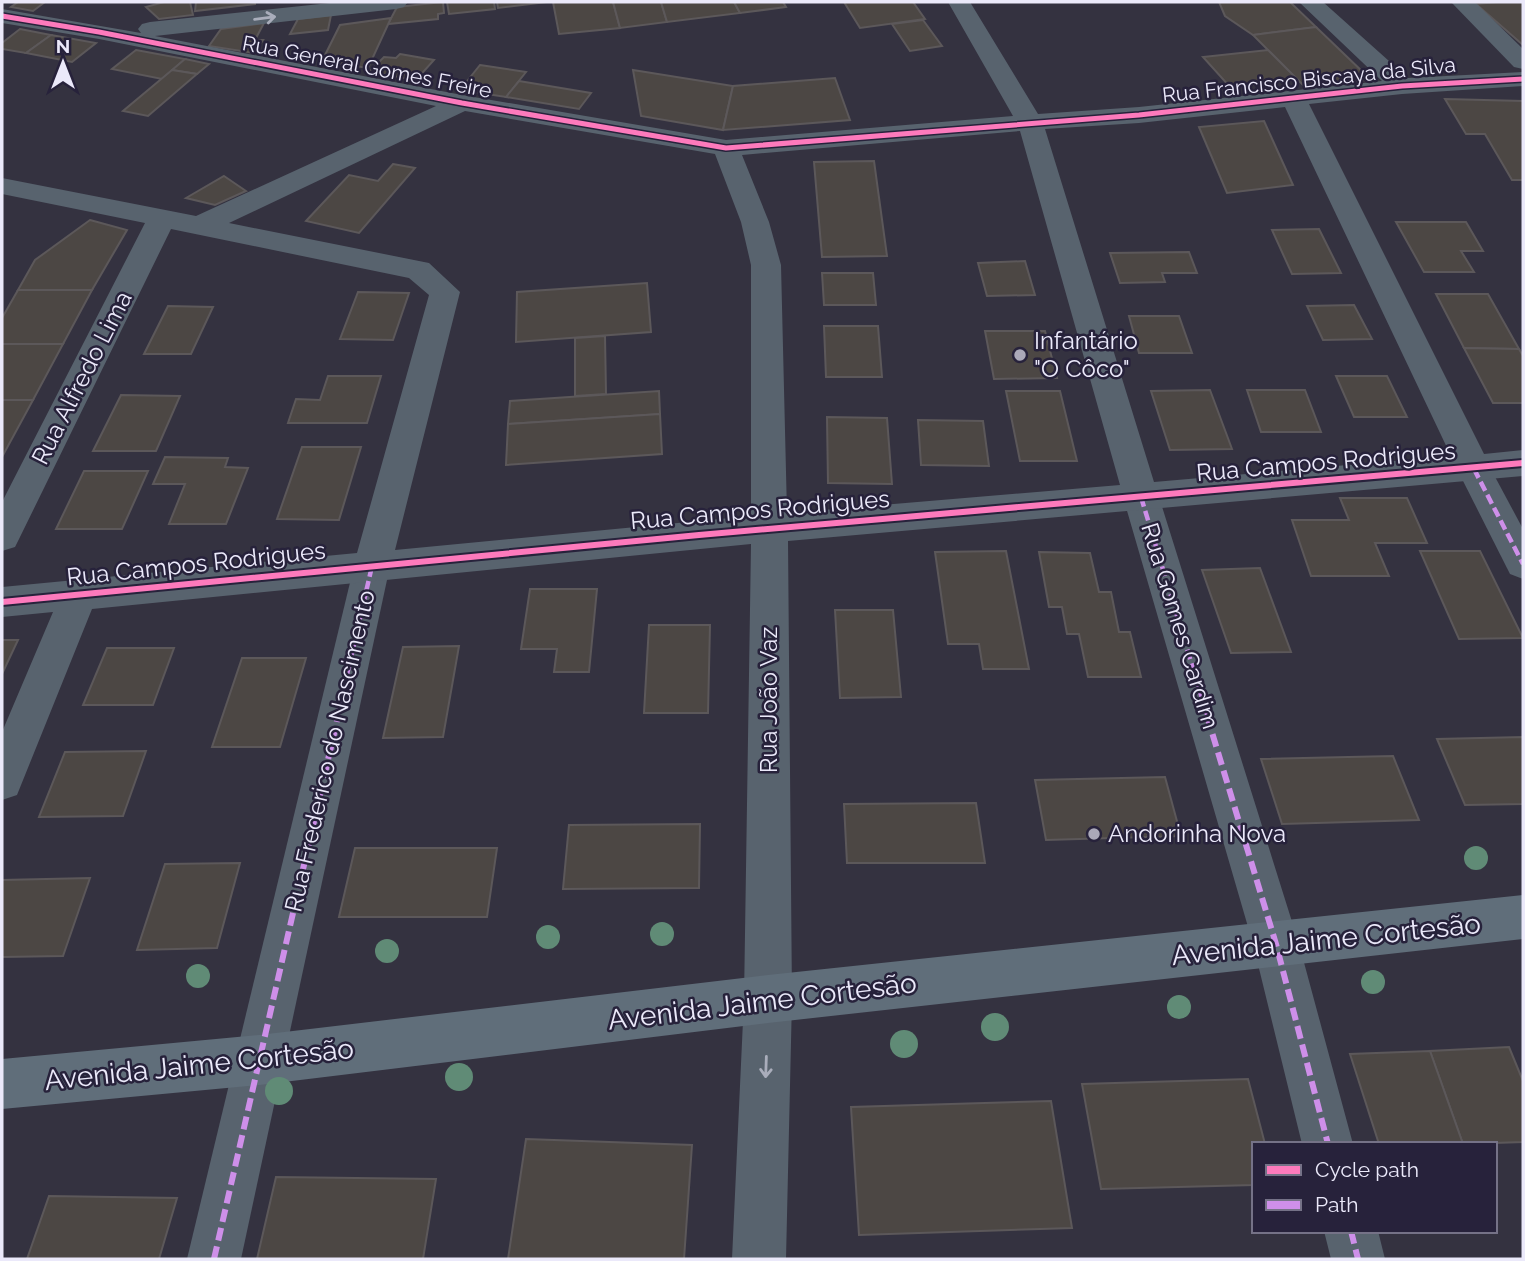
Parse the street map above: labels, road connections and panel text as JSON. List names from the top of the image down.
{
  "streets": {
    "main road": ["Avenida Jaime Cortesão"],
    "street": [
      "Rua General Gomes Freire",
      "Rua Francisco Biscaya da Silva",
      "Rua Alfredo Lima",
      "Rua Campos Rodrigues",
      "Rua Gomes Cardim",
      "Rua João Vaz",
      "Rua Frederico do Nascimento"
    ]
  },
  "crossings": [
    ["Rua General Gomes Freire", "Rua Francisco Biscaya da Silva"],
    ["Rua General Gomes Freire", "Rua Gomes Cardim"],
    ["Rua General Gomes Freire", "Rua João Vaz"],
    ["Rua Francisco Biscaya da Silva", "Rua Gomes Cardim"],
    ["Rua Campos Rodrigues", "Rua Gomes Cardim"],
    ["Rua Campos Rodrigues", "Rua João Vaz"],
    ["Rua Campos Rodrigues", "Rua Frederico do Nascimento"],
    ["Rua Gomes Cardim", "Avenida Jaime Cortesão"],
    ["Rua João Vaz", "Avenida Jaime Cortesão"],
    ["Rua Frederico do Nascimento", "Avenida Jaime Cortesão"]
  ],
  "places": ["Infantário \"O Côco\"", "Andorinha Nova"],
  "legend": ["Cycle path", "Path"],
  "north": "top"
}
